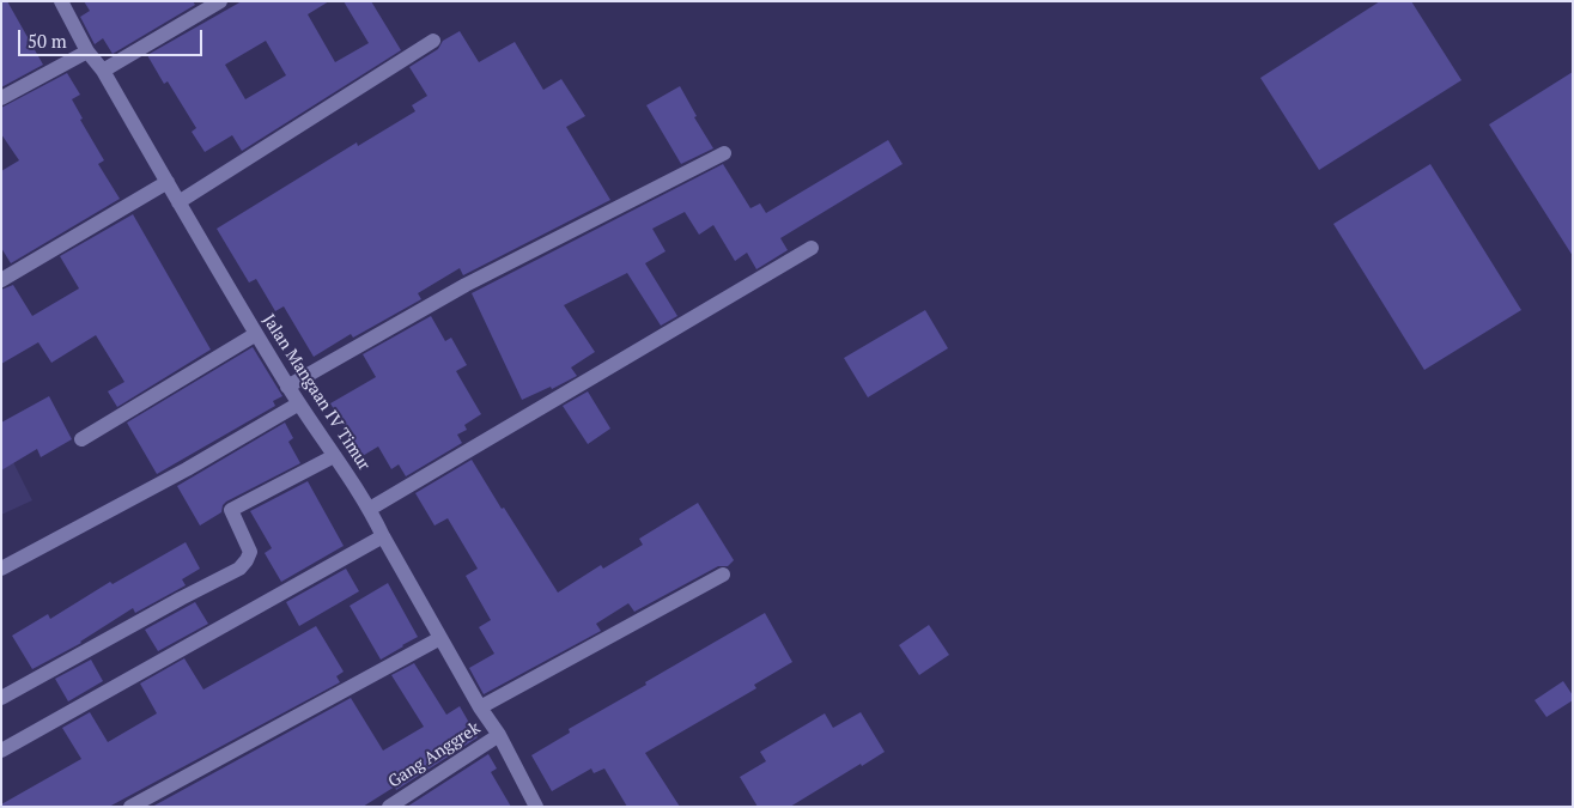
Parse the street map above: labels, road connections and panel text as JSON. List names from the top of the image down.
{
  "streets": {
    "street": ["Jalan Mangaan IV Timur", "Gang Anggrek"]
  },
  "crossings": [
    ["Jalan Mangaan IV Timur", "Gang Anggrek"]
  ],
  "scale_bar": "50 m"
}
